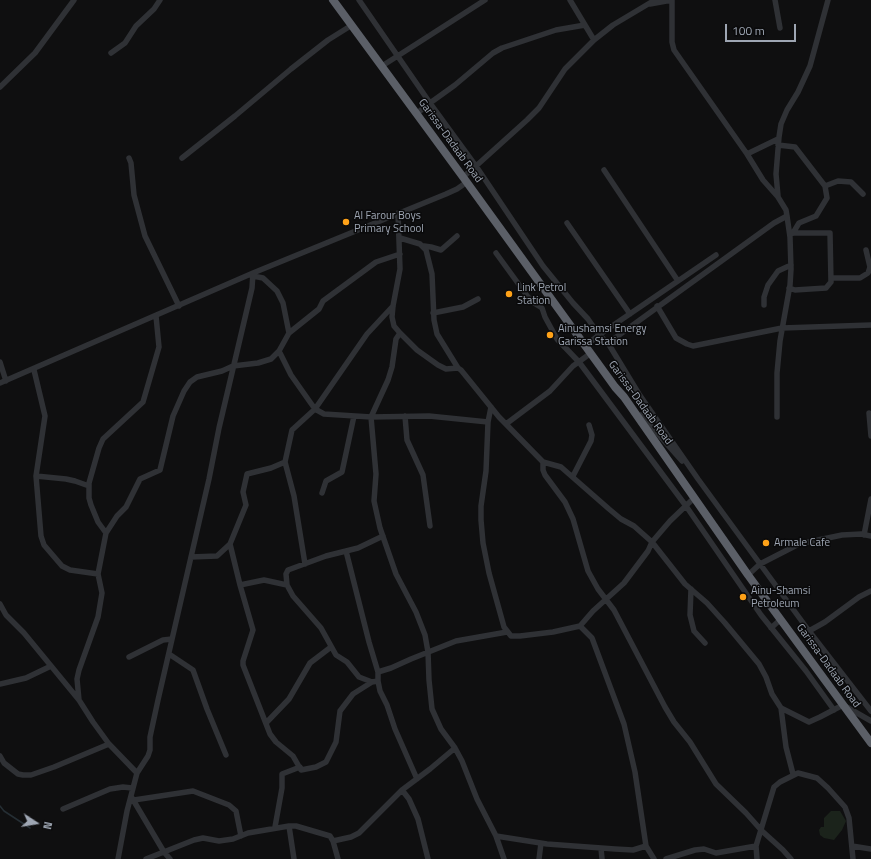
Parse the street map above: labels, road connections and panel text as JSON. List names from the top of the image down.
{
  "streets": {
    "highway": ["Garissa-Dadaab Road"]
  },
  "places": [
    "Al Farour Boys Primary School",
    "Link Petrol Station",
    "Ainushamsi Energy Garissa Station",
    "Armale Cafe",
    "Ainu-Shamsi Petroleum"
  ],
  "scale_bar": "100 m",
  "north": "right"
}
